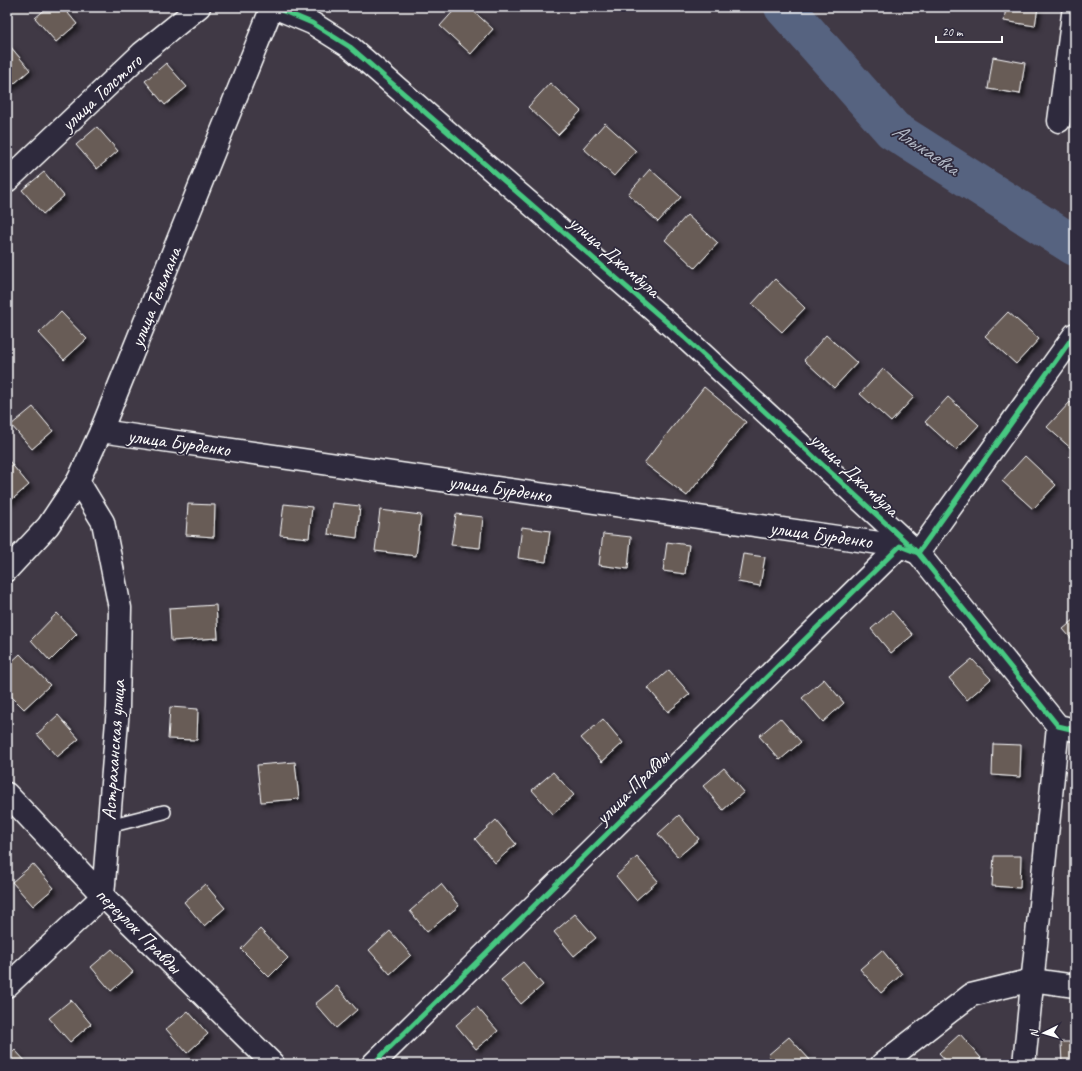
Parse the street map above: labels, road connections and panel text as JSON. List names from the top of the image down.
{
  "streets": {
    "street": [
      "улица Толстого",
      "улица Джамбула",
      "улица Тельмана",
      "улица Бурденко",
      "Астраханская улица",
      "улица Правды",
      "переулок Правды"
    ]
  },
  "crossings": [
    ["улица Джамбула", "улица Тельмана"],
    ["улица Джамбула", "улица Бурденко"],
    ["улица Джамбула", "улица Правды"],
    ["улица Тельмана", "улица Бурденко"],
    ["улица Тельмана", "Астраханская улица"],
    ["улица Бурденко", "улица Правды"],
    ["Астраханская улица", "переулок Правды"]
  ],
  "water": ["Алыкаевка"],
  "scale_bar": "20 m",
  "north": "left"
}
